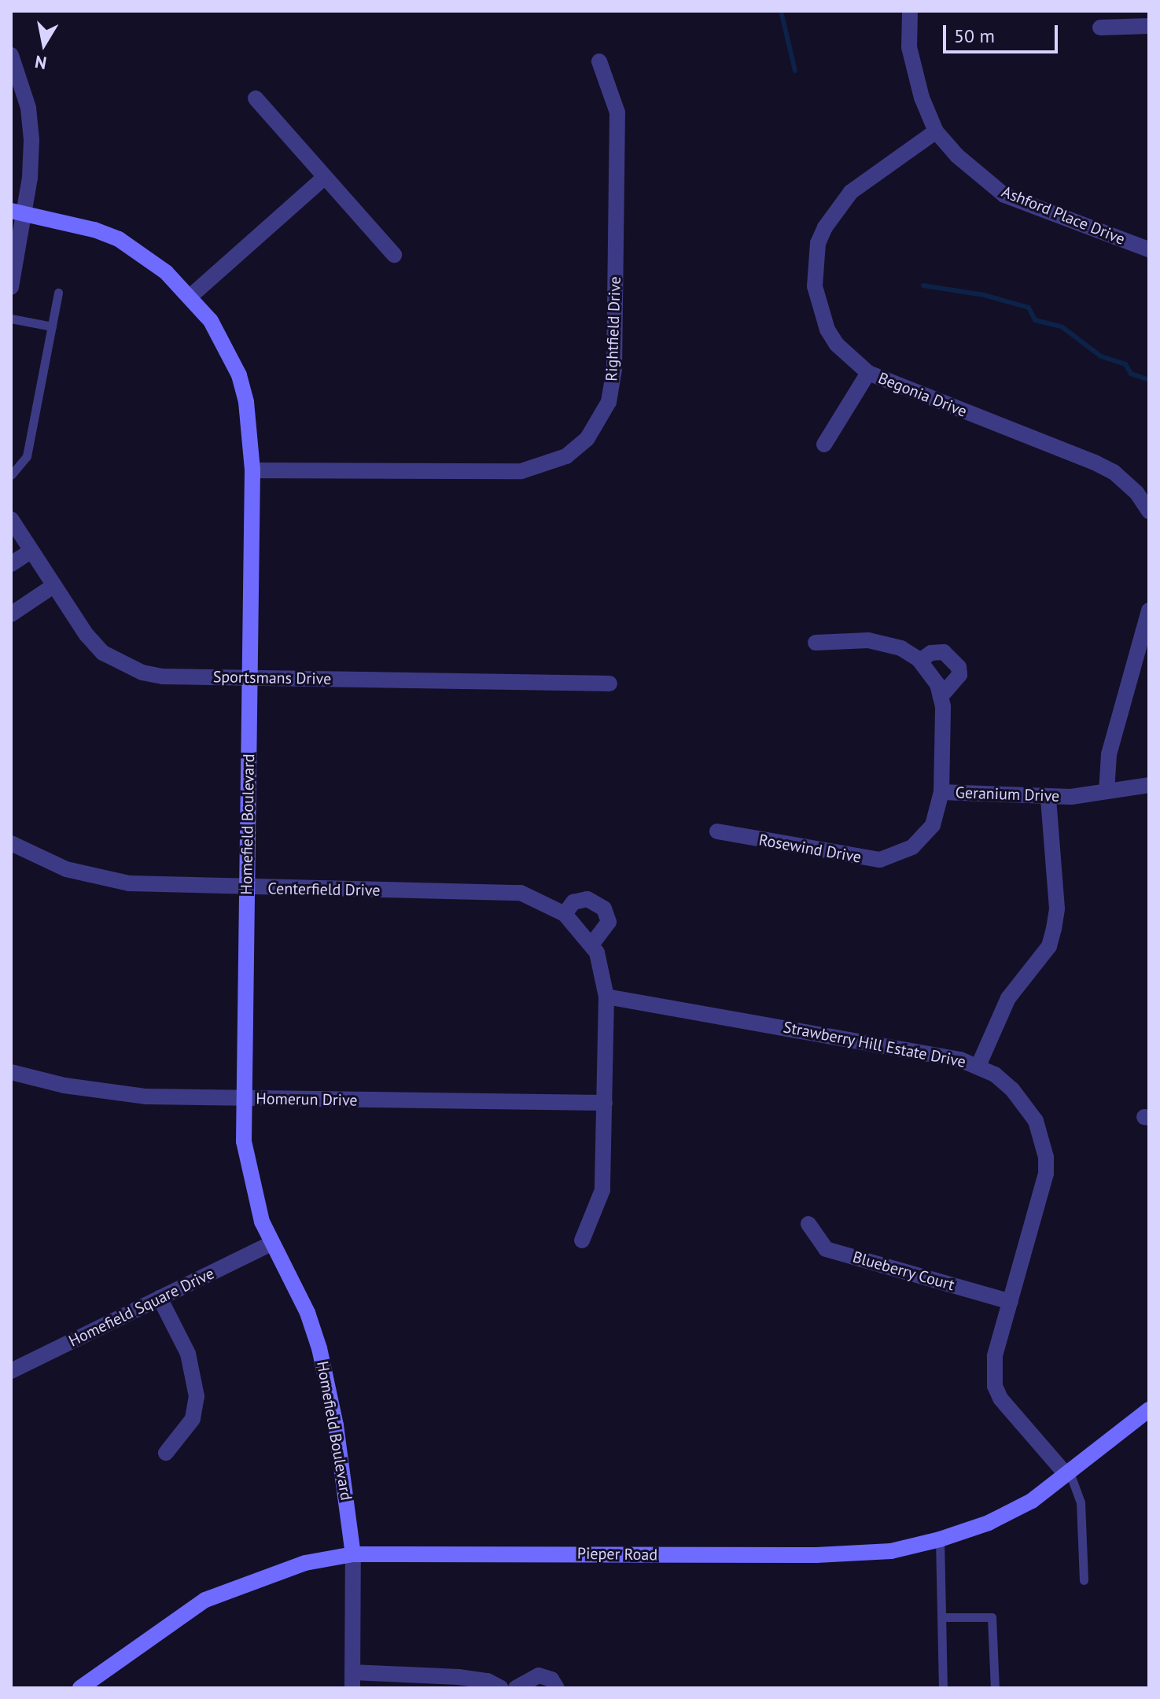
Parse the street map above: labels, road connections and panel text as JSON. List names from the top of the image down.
{
  "streets": {
    "street": [
      "Ashford Place Drive",
      "Rightfield Drive",
      "Begonia Drive",
      "Sportsmans Drive",
      "Geranium Drive",
      "Homefield Boulevard",
      "Rosewind Drive",
      "Centerfield Drive",
      "Strawberry Hill Estate Drive",
      "Homerun Drive",
      "Blueberry Court",
      "Homefield Square Drive",
      "Pieper Road"
    ]
  },
  "crossings": [
    ["Ashford Place Drive", "Begonia Drive"],
    ["Rightfield Drive", "Homefield Boulevard"],
    ["Sportsmans Drive", "Homefield Boulevard"],
    ["Geranium Drive", "Rosewind Drive"],
    ["Homefield Boulevard", "Centerfield Drive"],
    ["Homefield Boulevard", "Homerun Drive"],
    ["Homefield Boulevard", "Homefield Square Drive"],
    ["Homefield Boulevard", "Pieper Road"],
    ["Centerfield Drive", "Strawberry Hill Estate Drive"],
    ["Centerfield Drive", "Homerun Drive"],
    ["Strawberry Hill Estate Drive", "Blueberry Court"],
    ["Strawberry Hill Estate Drive", "Pieper Road"]
  ],
  "scale_bar": "50 m",
  "north": "bottom"
}
